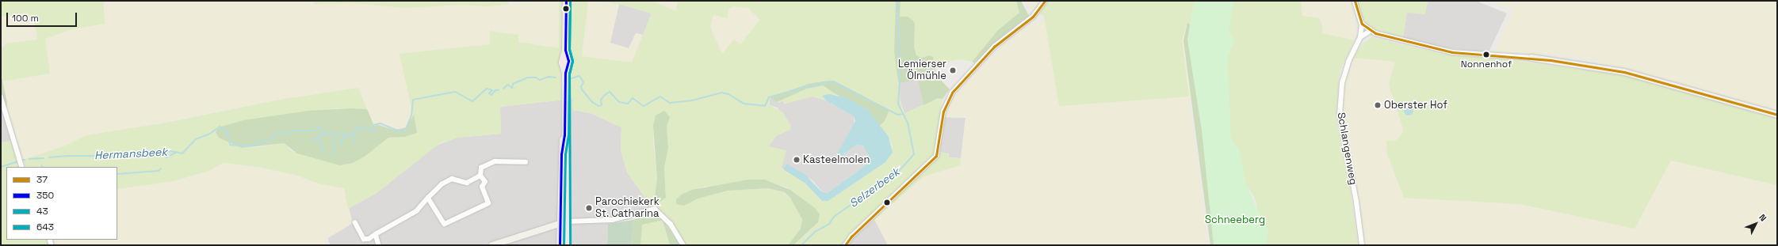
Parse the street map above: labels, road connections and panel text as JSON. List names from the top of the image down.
{
  "streets": {
    "street": ["Schlangenweg"]
  },
  "water": ["Hermansbeek", "Selzerbeek"],
  "parks": ["Schneeberg"],
  "places": [
    "Nonnenhof",
    "Lemierser Ölmühle",
    "Oberster Hof",
    "Kasteelmolen",
    "Parochiekerk St. Catharina"
  ],
  "lines": [
    "transit line 37",
    "transit line 350",
    "transit line 43",
    "transit line 643"
  ],
  "legend": [
    "37",
    "350",
    "43",
    "643"
  ],
  "scale_bar": "100 m",
  "north": "top right"
}
